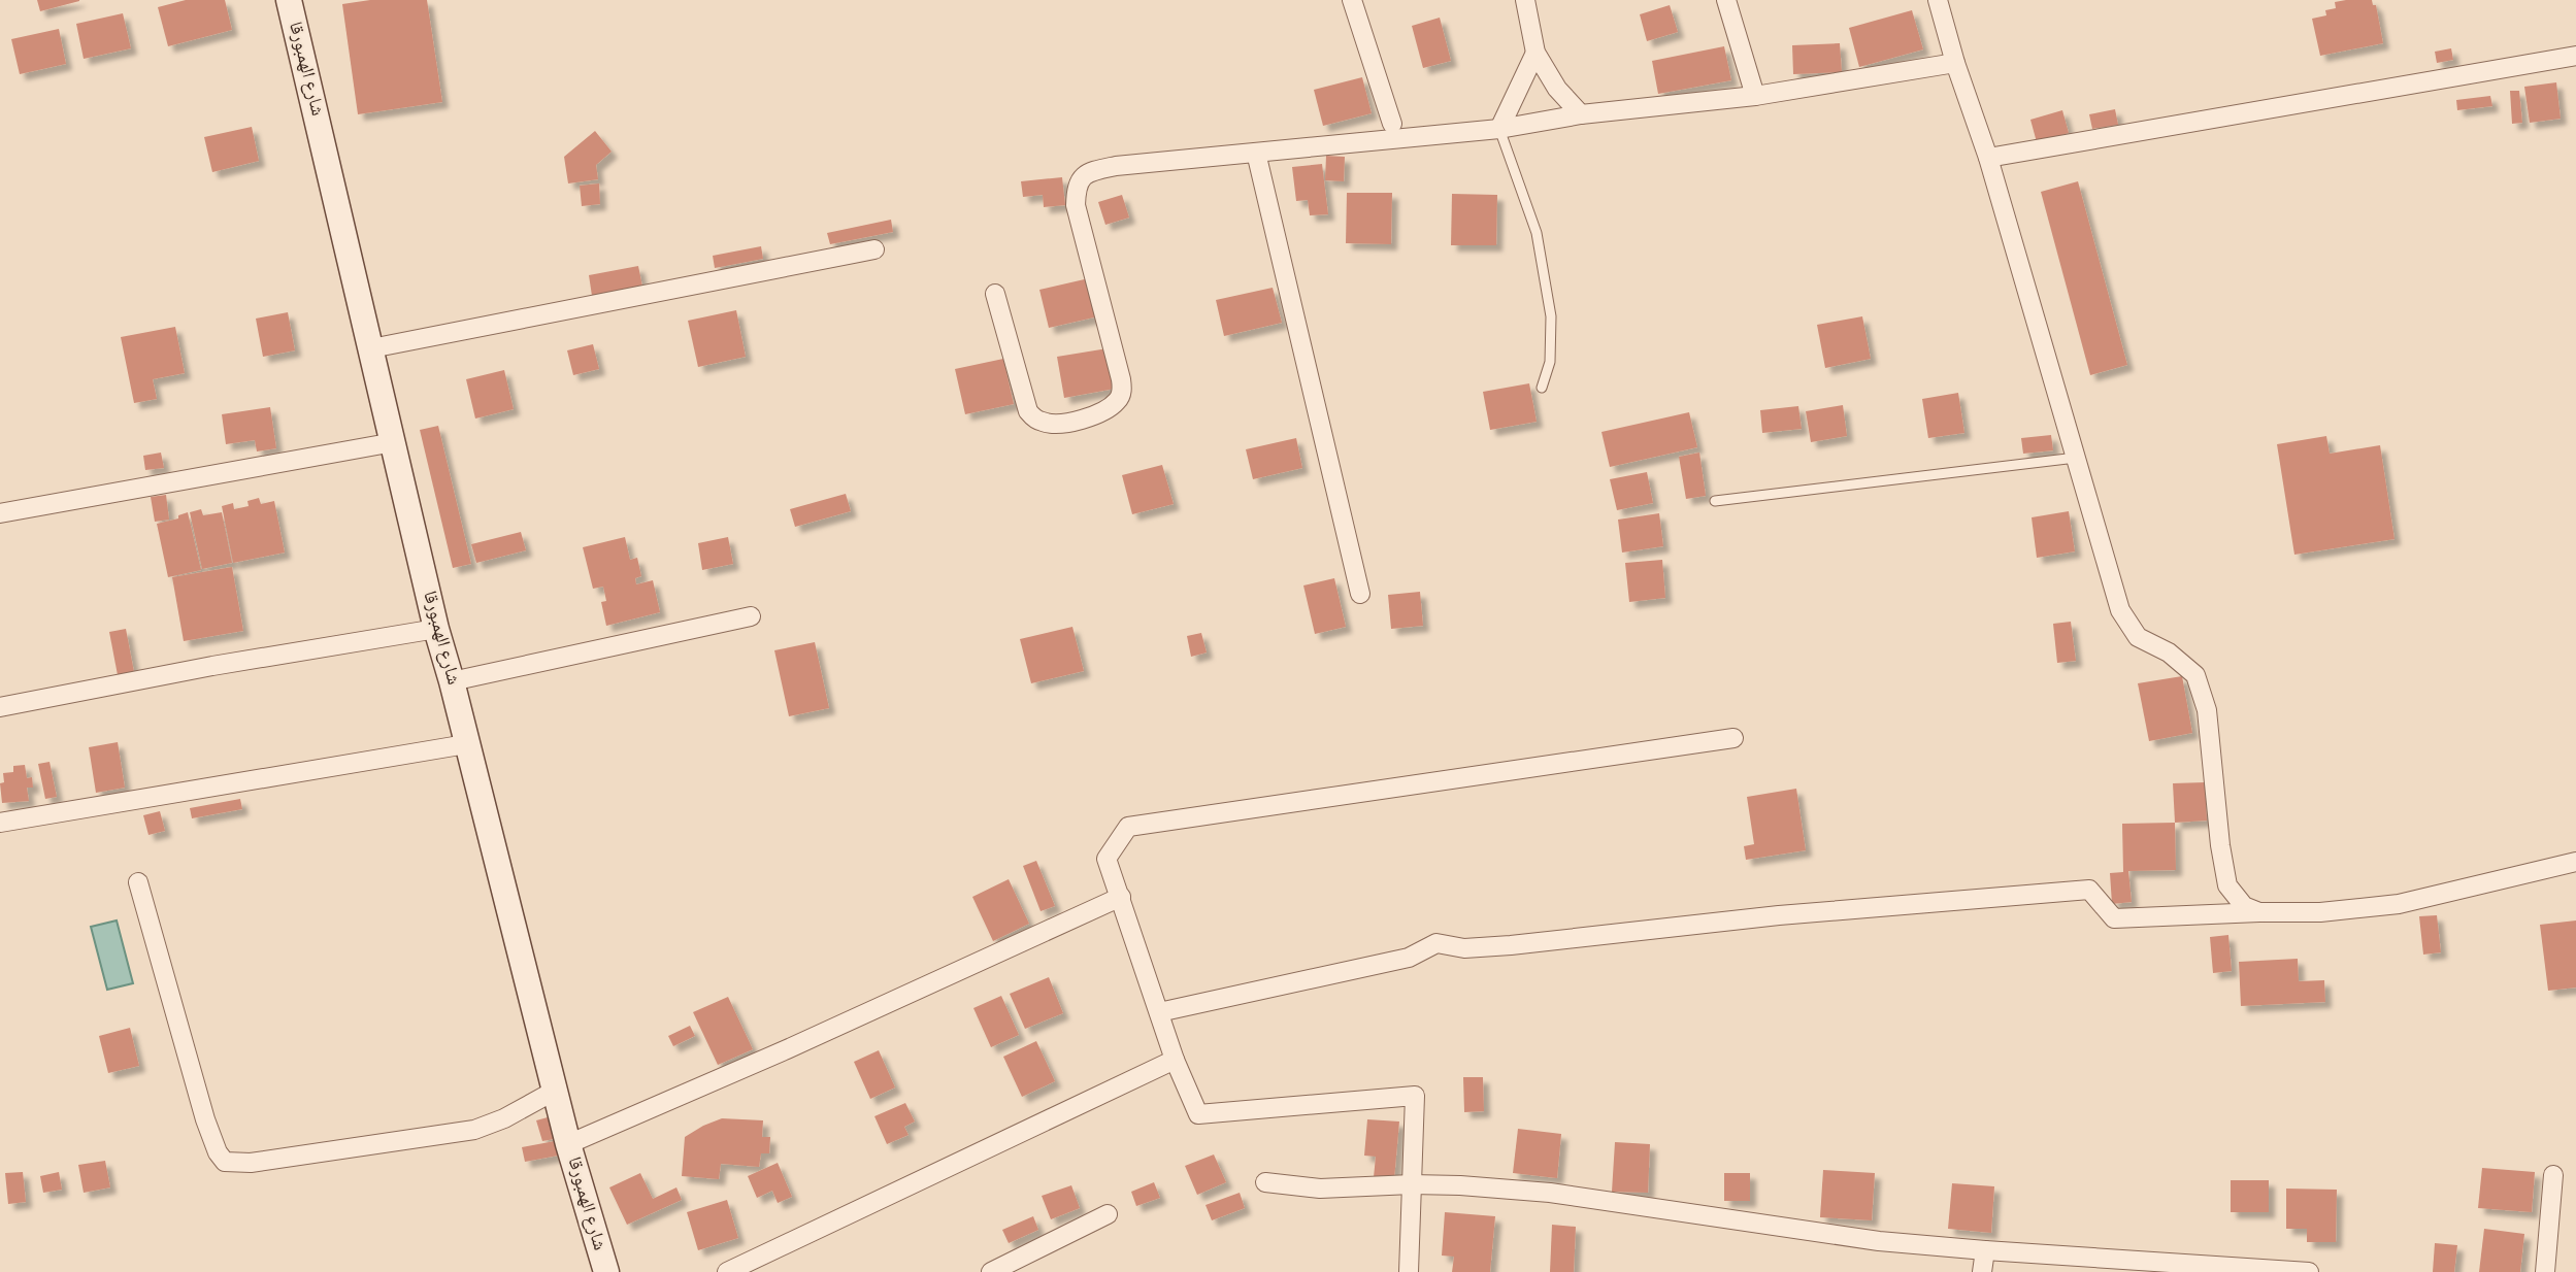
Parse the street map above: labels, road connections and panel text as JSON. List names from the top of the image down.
{
  "streets": {
    "street": ["شارع الهمبورقا"]
  }
}
